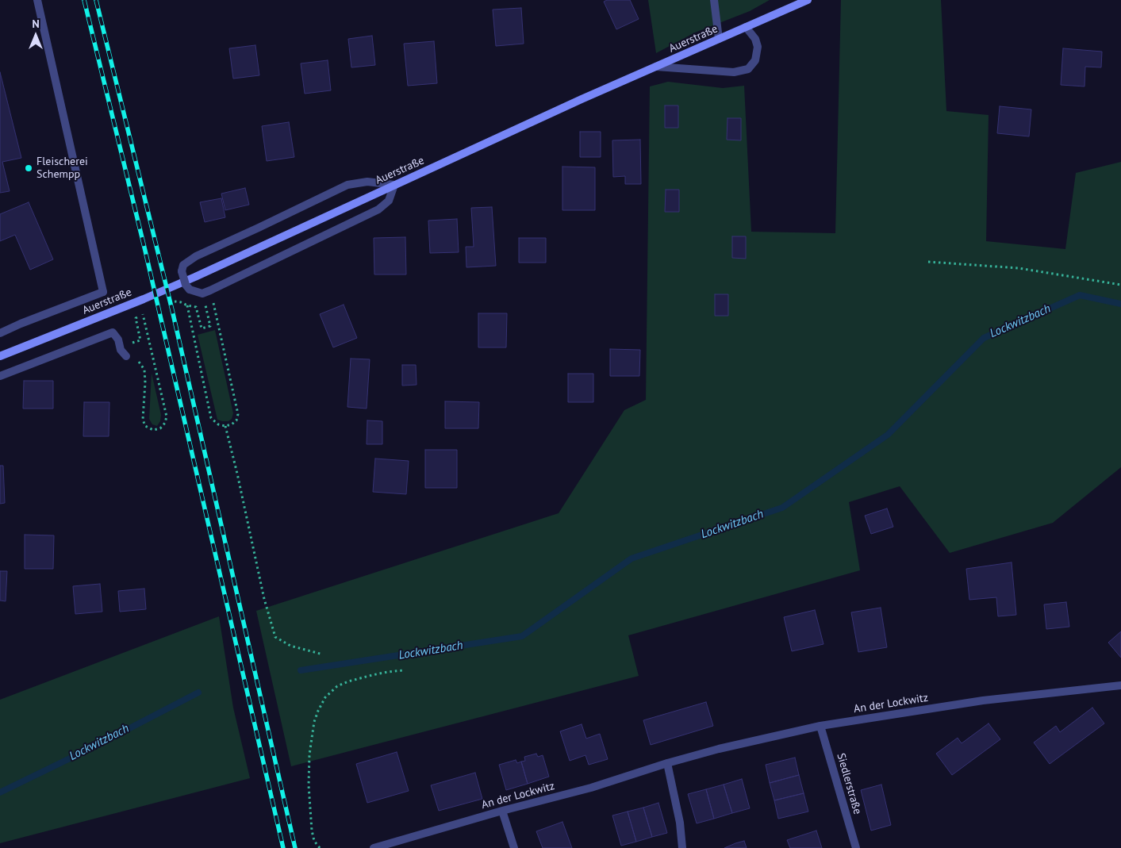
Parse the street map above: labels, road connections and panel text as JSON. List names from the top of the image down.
{
  "streets": {
    "street": ["Auerstraße", "An der Lockwitz", "Siedlerstraße"]
  },
  "crossings": [
    ["An der Lockwitz", "Siedlerstraße"]
  ],
  "water": ["Lockwitzbach"],
  "places": ["Fleischerei Schempp"],
  "north": "top"
}
